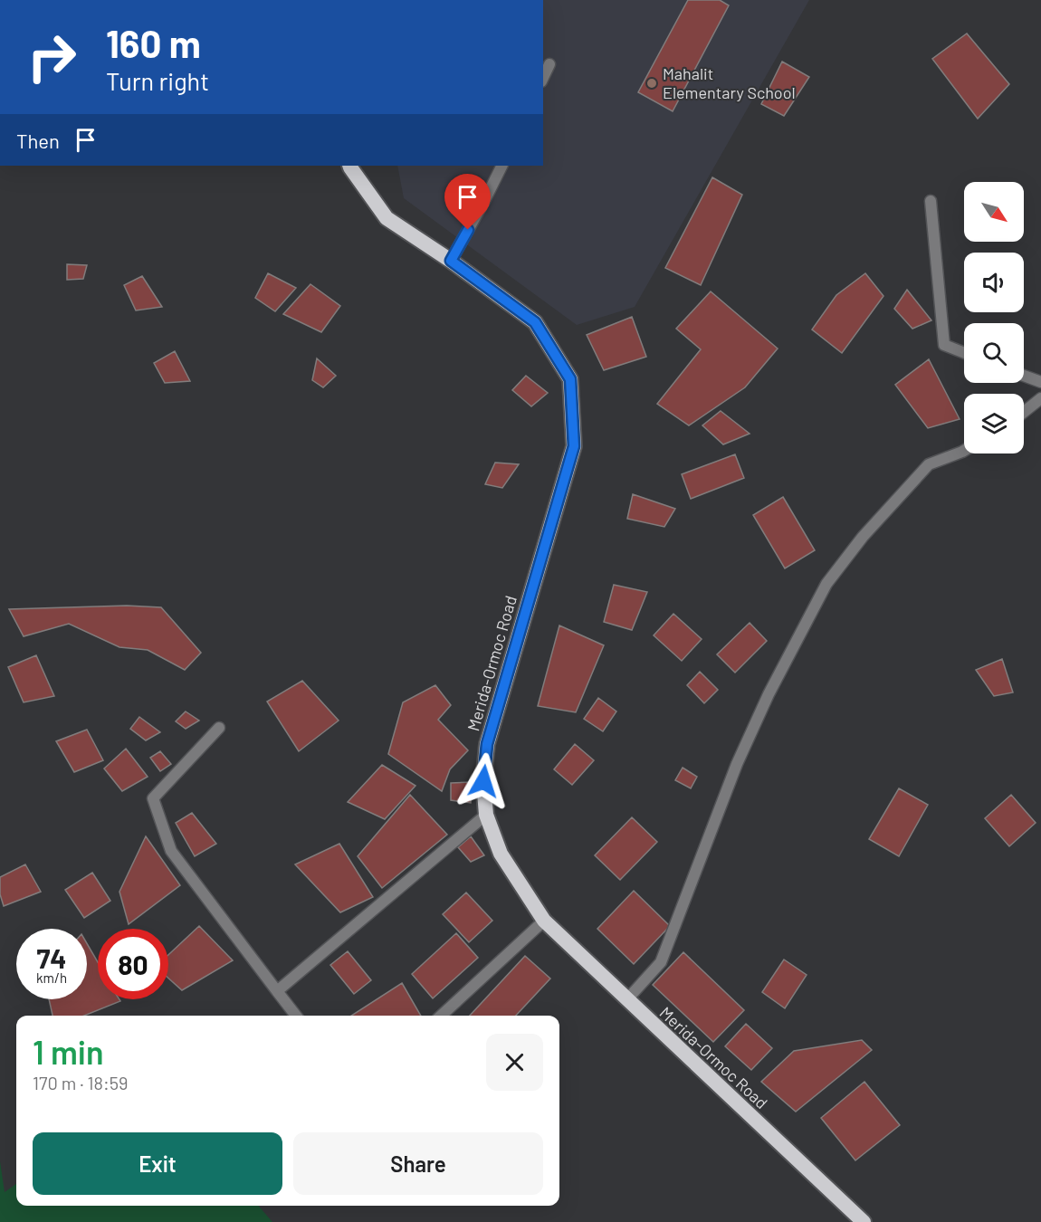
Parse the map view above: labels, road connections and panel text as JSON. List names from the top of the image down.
{
  "streets": {
    "highway": ["Merida-Ormoc Road"]
  },
  "places": ["Mahalit Elementary School"],
  "north": "bottom right",
  "page": {
    "turn": ["160 m", "Turn right"],
    "then": "Then",
    "speed": "74 km/h",
    "limit": "80",
    "heading": ["1 min", "170 m · 18:59"],
    "buttons": ["Exit", "Share"]
  }
}
